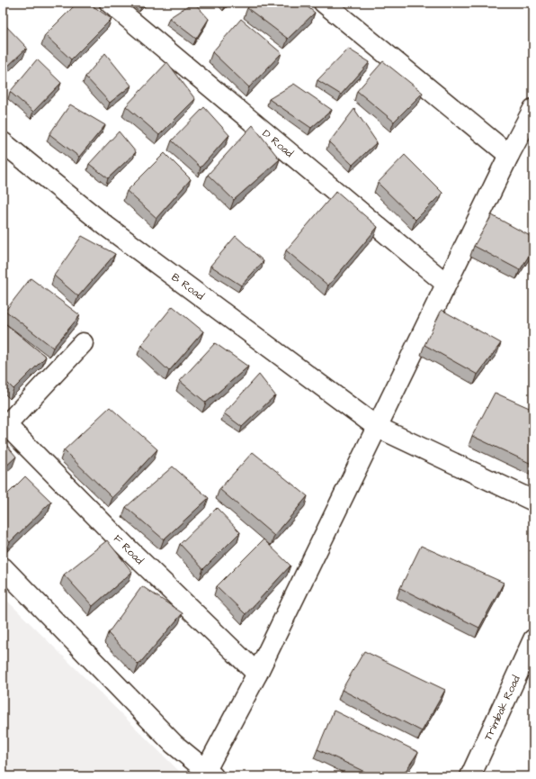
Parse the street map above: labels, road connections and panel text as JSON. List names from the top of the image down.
{
  "streets": {
    "main road": [
      "D Road",
      "B Road",
      "F Road",
      "Trimbak Road"
    ]
  }
}
